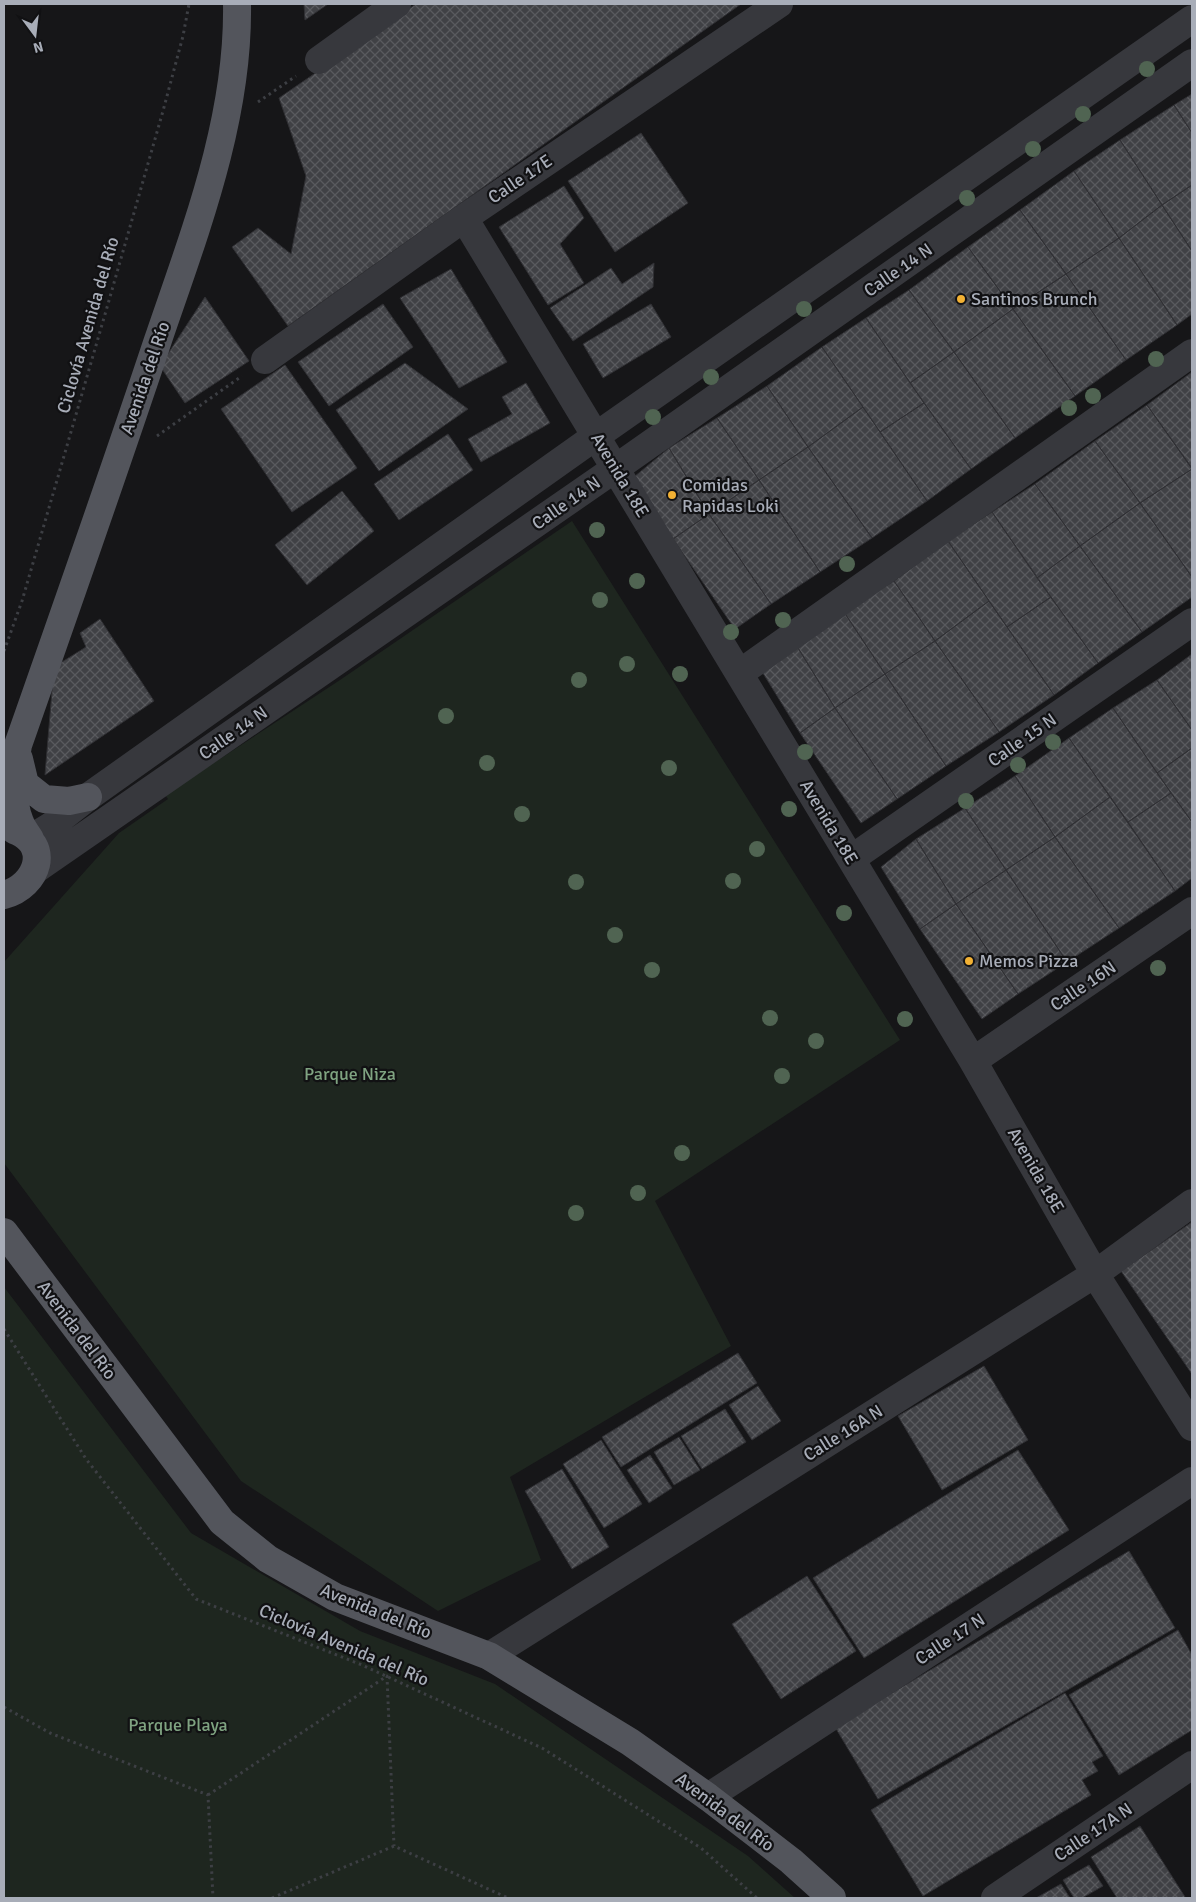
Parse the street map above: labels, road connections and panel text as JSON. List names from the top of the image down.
{
  "streets": {
    "main road": ["Avenida del Río"],
    "street": [
      "Calle 17E",
      "Calle 14 N",
      "Avenida 18E",
      "Calle 15 N",
      "Calle 16N",
      "Calle 16A N",
      "Calle 17 N",
      "Calle 17A N"
    ],
    "path": ["Ciclovía Avenida del Río"]
  },
  "crossings": [
    ["Calle 17E", "Avenida 18E"],
    ["Calle 14 N", "Avenida del Río"],
    ["Calle 14 N", "Avenida 18E"],
    ["Avenida del Río", "Calle 16A N"],
    ["Avenida del Río", "Calle 17 N"],
    ["Avenida 18E", "Calle 15 N"],
    ["Avenida 18E", "Calle 16N"],
    ["Avenida 18E", "Calle 16A N"]
  ],
  "parks": ["Parque Niza", "Parque Playa"],
  "places": ["Santinos Brunch", "Comidas Rapidas Loki", "Memos Pizza"],
  "north": "bottom"
}
